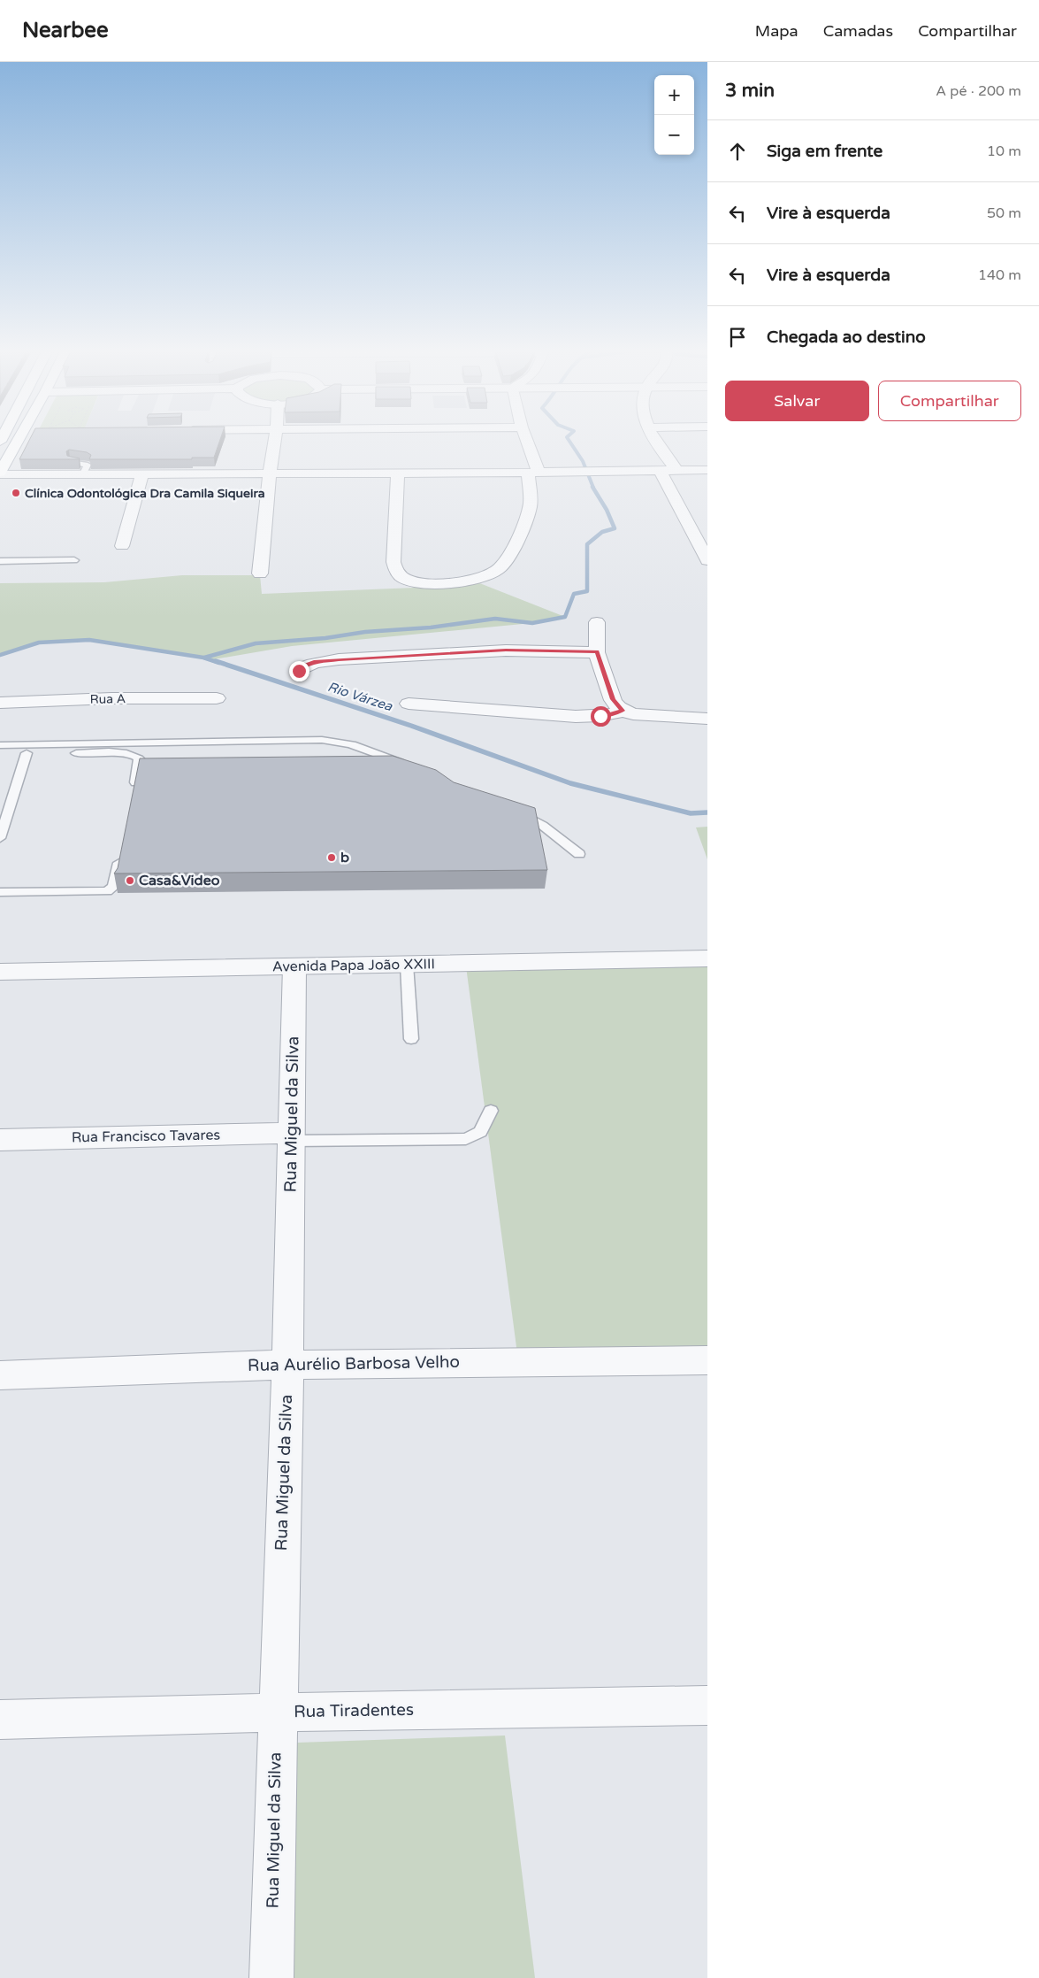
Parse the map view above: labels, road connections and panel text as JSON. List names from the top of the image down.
{
  "streets": {
    "street": [
      "Rua A",
      "Avenida Papa João XXIII",
      "Rua Miguel da Silva",
      "Rua Francisco Tavares",
      "Rua Aurélio Barbosa Velho",
      "Rua Tiradentes"
    ]
  },
  "crossings": [
    ["Avenida Papa João XXIII", "Rua Miguel da Silva"],
    ["Rua Miguel da Silva", "Rua Francisco Tavares"],
    ["Rua Miguel da Silva", "Rua Aurélio Barbosa Velho"],
    ["Rua Miguel da Silva", "Rua Tiradentes"]
  ],
  "water": ["Rio Várzea"],
  "places": ["Clínica Odontológica Dra Camila Siqueira", "b", "Casa&Video"],
  "page": {
    "header": "Nearbee",
    "nav": ["Mapa", "Camadas", "Compartilhar"],
    "heading": ["3 min", "A pé · 200 m"],
    "map_buttons": ["+", "−"],
    "list": [
      ["Siga em frente", "10 m"],
      ["Vire à esquerda", "50 m"],
      ["Vire à esquerda", "140 m"],
      "Chegada ao destino"
    ],
    "buttons": ["Salvar", "Compartilhar"]
  }
}
